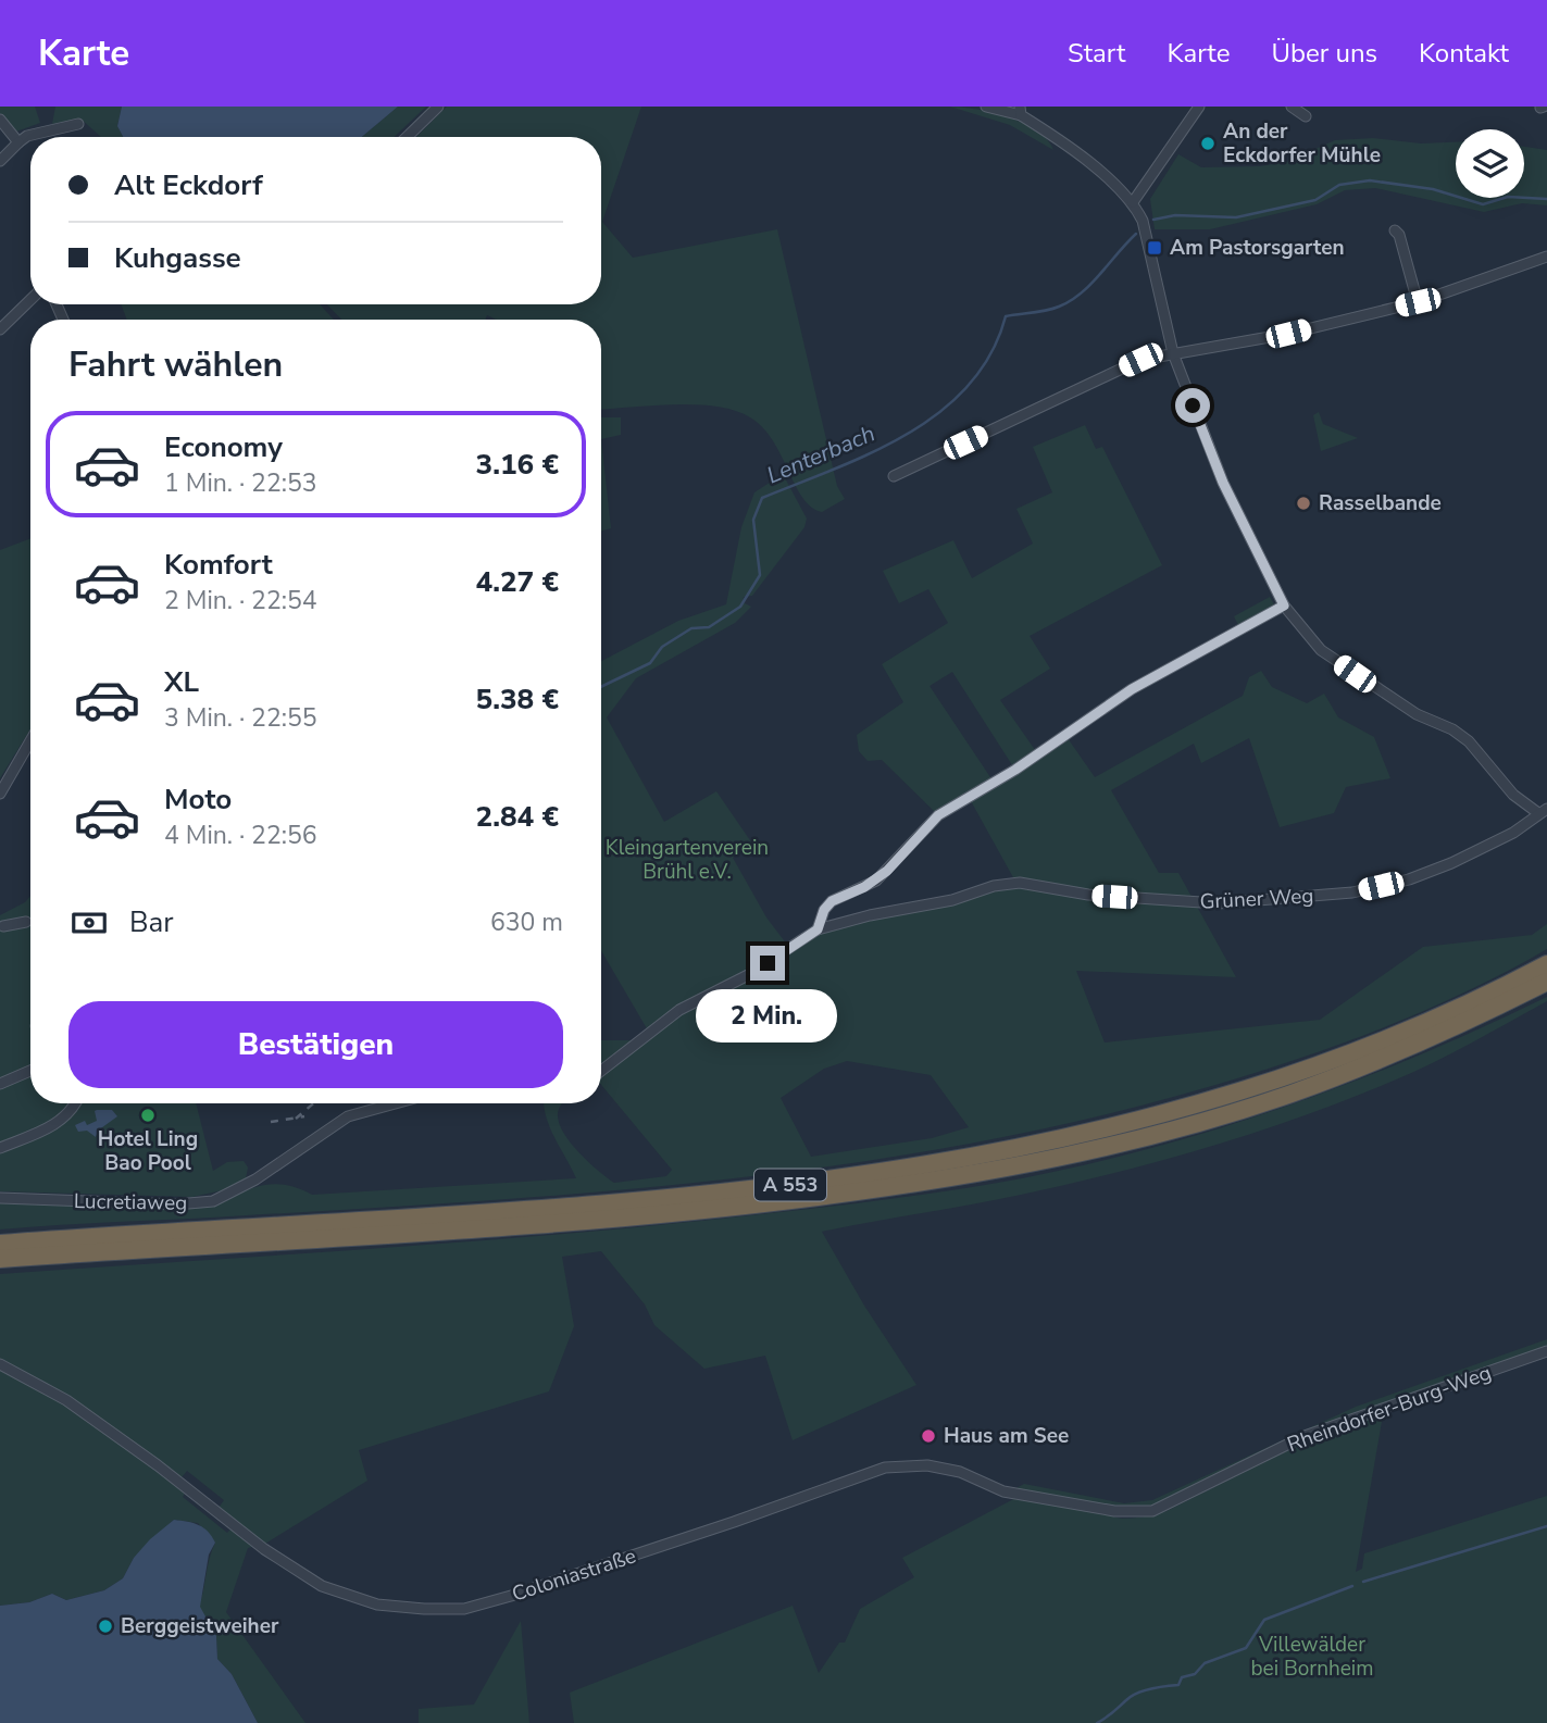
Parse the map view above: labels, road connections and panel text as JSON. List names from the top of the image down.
{
  "streets": {
    "highway": ["A 553"],
    "street": [
      "Grüner Weg",
      "Lucretiaweg",
      "Rheindorfer-Burg-Weg",
      "Coloniastraße"
    ]
  },
  "crossings": [
    ["Rheindorfer-Burg-Weg", "Coloniastraße"]
  ],
  "water": ["Lenterbach"],
  "parks": ["Kleingartenverein Brühl e.V.", "Villewälder bei Bornheim"],
  "places": {
    "other": [
      "An der Eckdorfer Mühle",
      "Rasselbande",
      "Hotel Ling Bao Pool",
      "Haus am See",
      "Berggeistweiher"
    ],
    "transit": ["Am Pastorsgarten"]
  },
  "page": {
    "header": "Karte",
    "nav": [
      "Start",
      "Karte",
      "Über uns",
      "Kontakt"
    ],
    "banner": ["Alt Eckdorf", "Kuhgasse"],
    "heading": "Fahrt wählen",
    "list": [
      {
        "name": "Economy",
        "note": "1 Min. · 22:53",
        "value": "3.16 €"
      },
      {
        "name": "Komfort",
        "note": "2 Min. · 22:54",
        "value": "4.27 €"
      },
      {
        "name": "XL",
        "note": "3 Min. · 22:55",
        "value": "5.38 €"
      },
      {
        "name": "Moto",
        "note": "4 Min. · 22:56",
        "value": "2.84 €"
      }
    ],
    "pay": ["Bar", "630 m"],
    "buttons": "Bestätigen",
    "bubble": "2 Min."
  }
}
